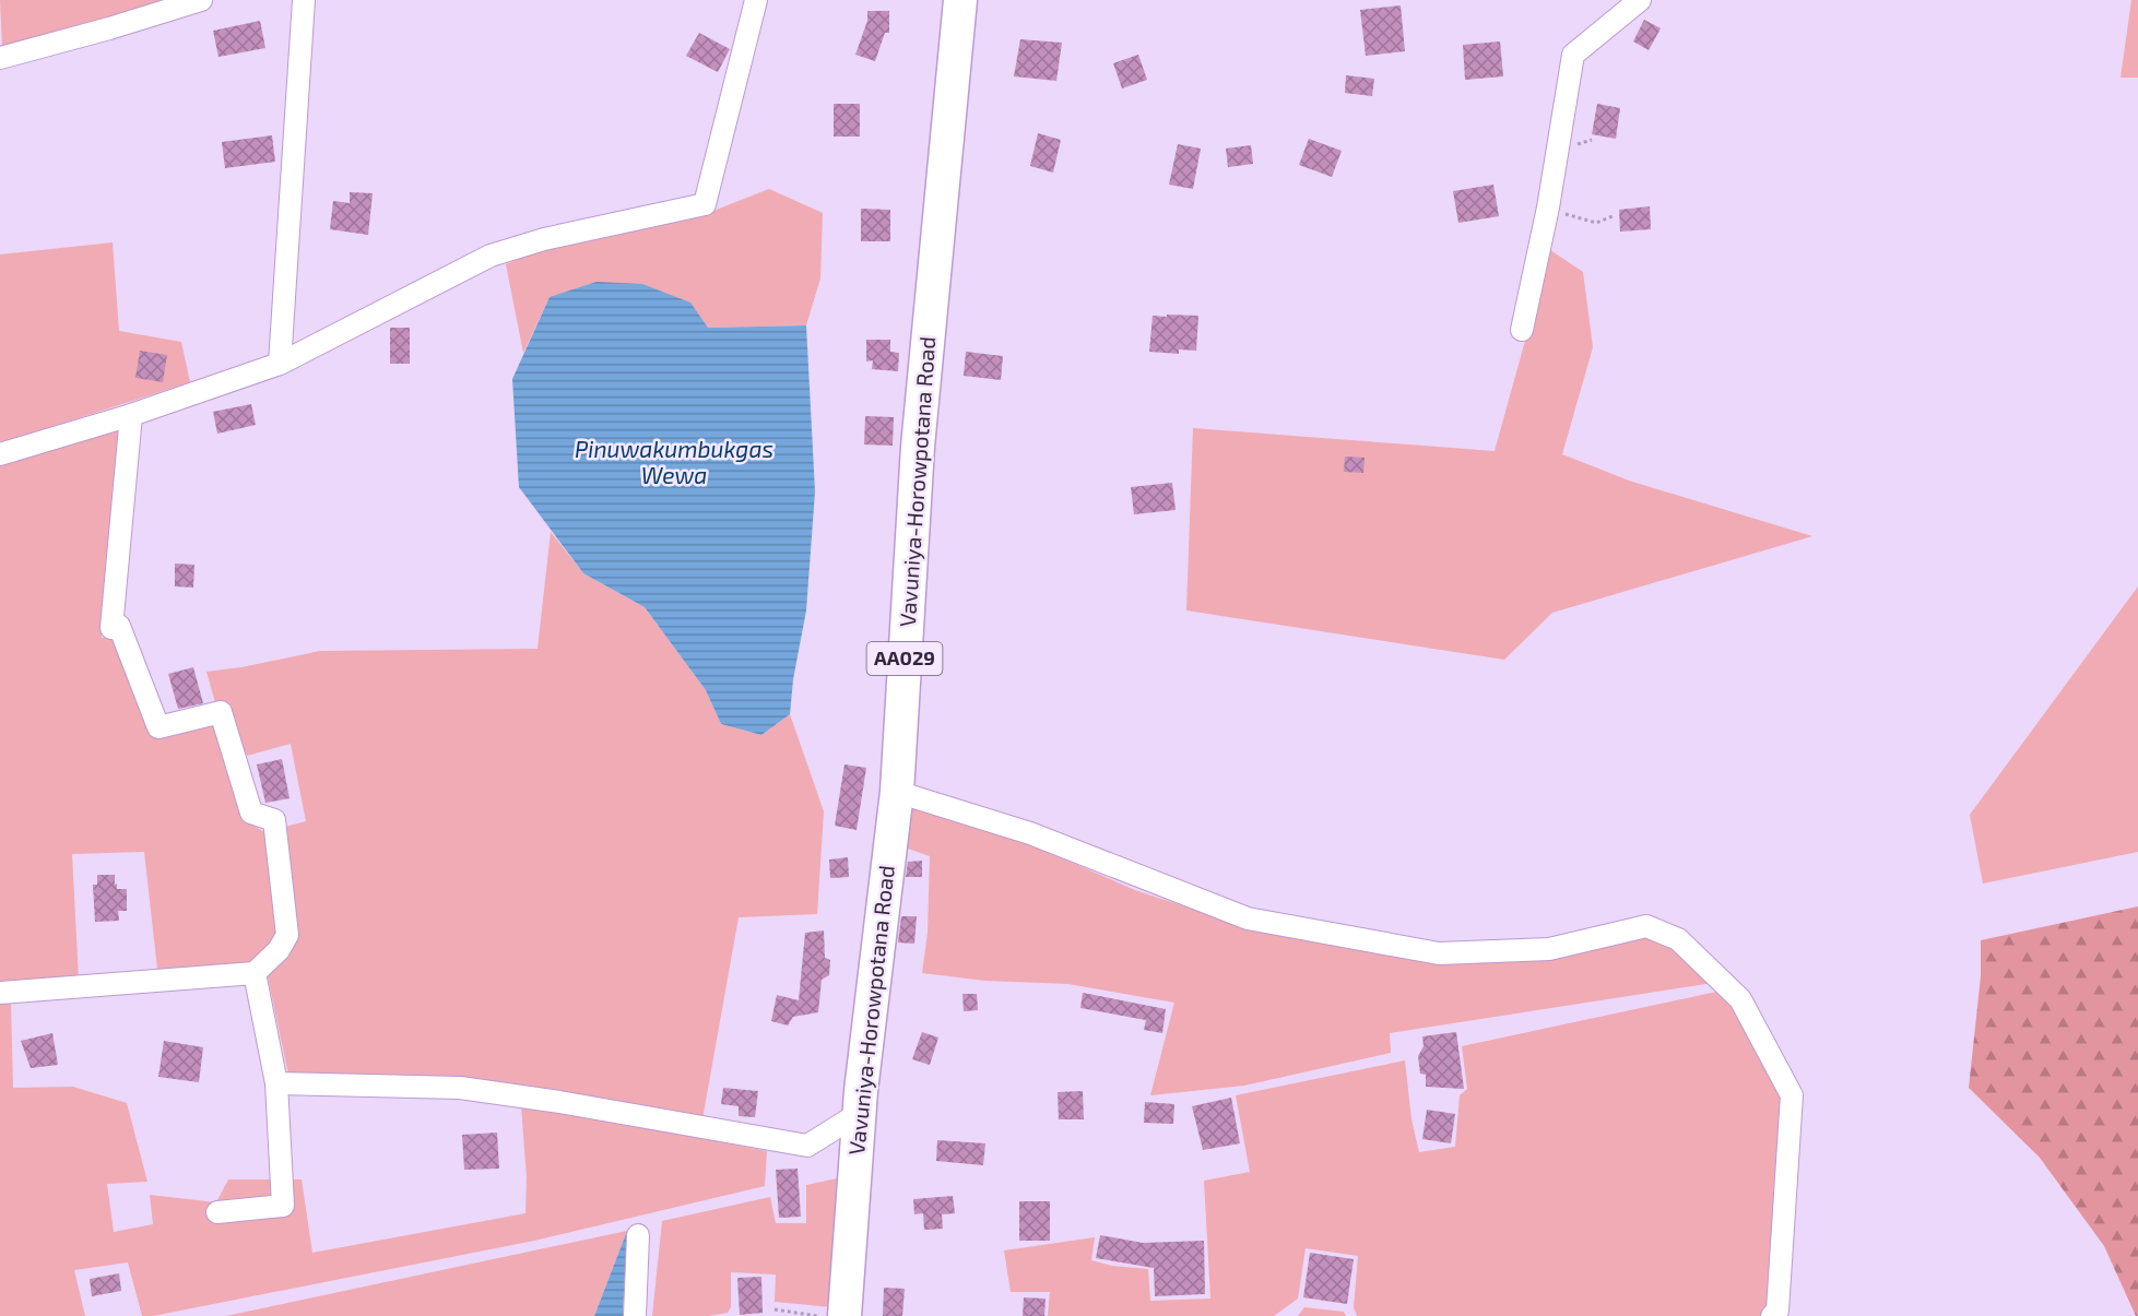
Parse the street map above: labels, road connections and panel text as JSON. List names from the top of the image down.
{
  "streets": {
    "highway": ["Vavuniya-Horowpotana Road", "AA029"]
  },
  "water": ["Pinuwakumbukgas Wewa"]
}
